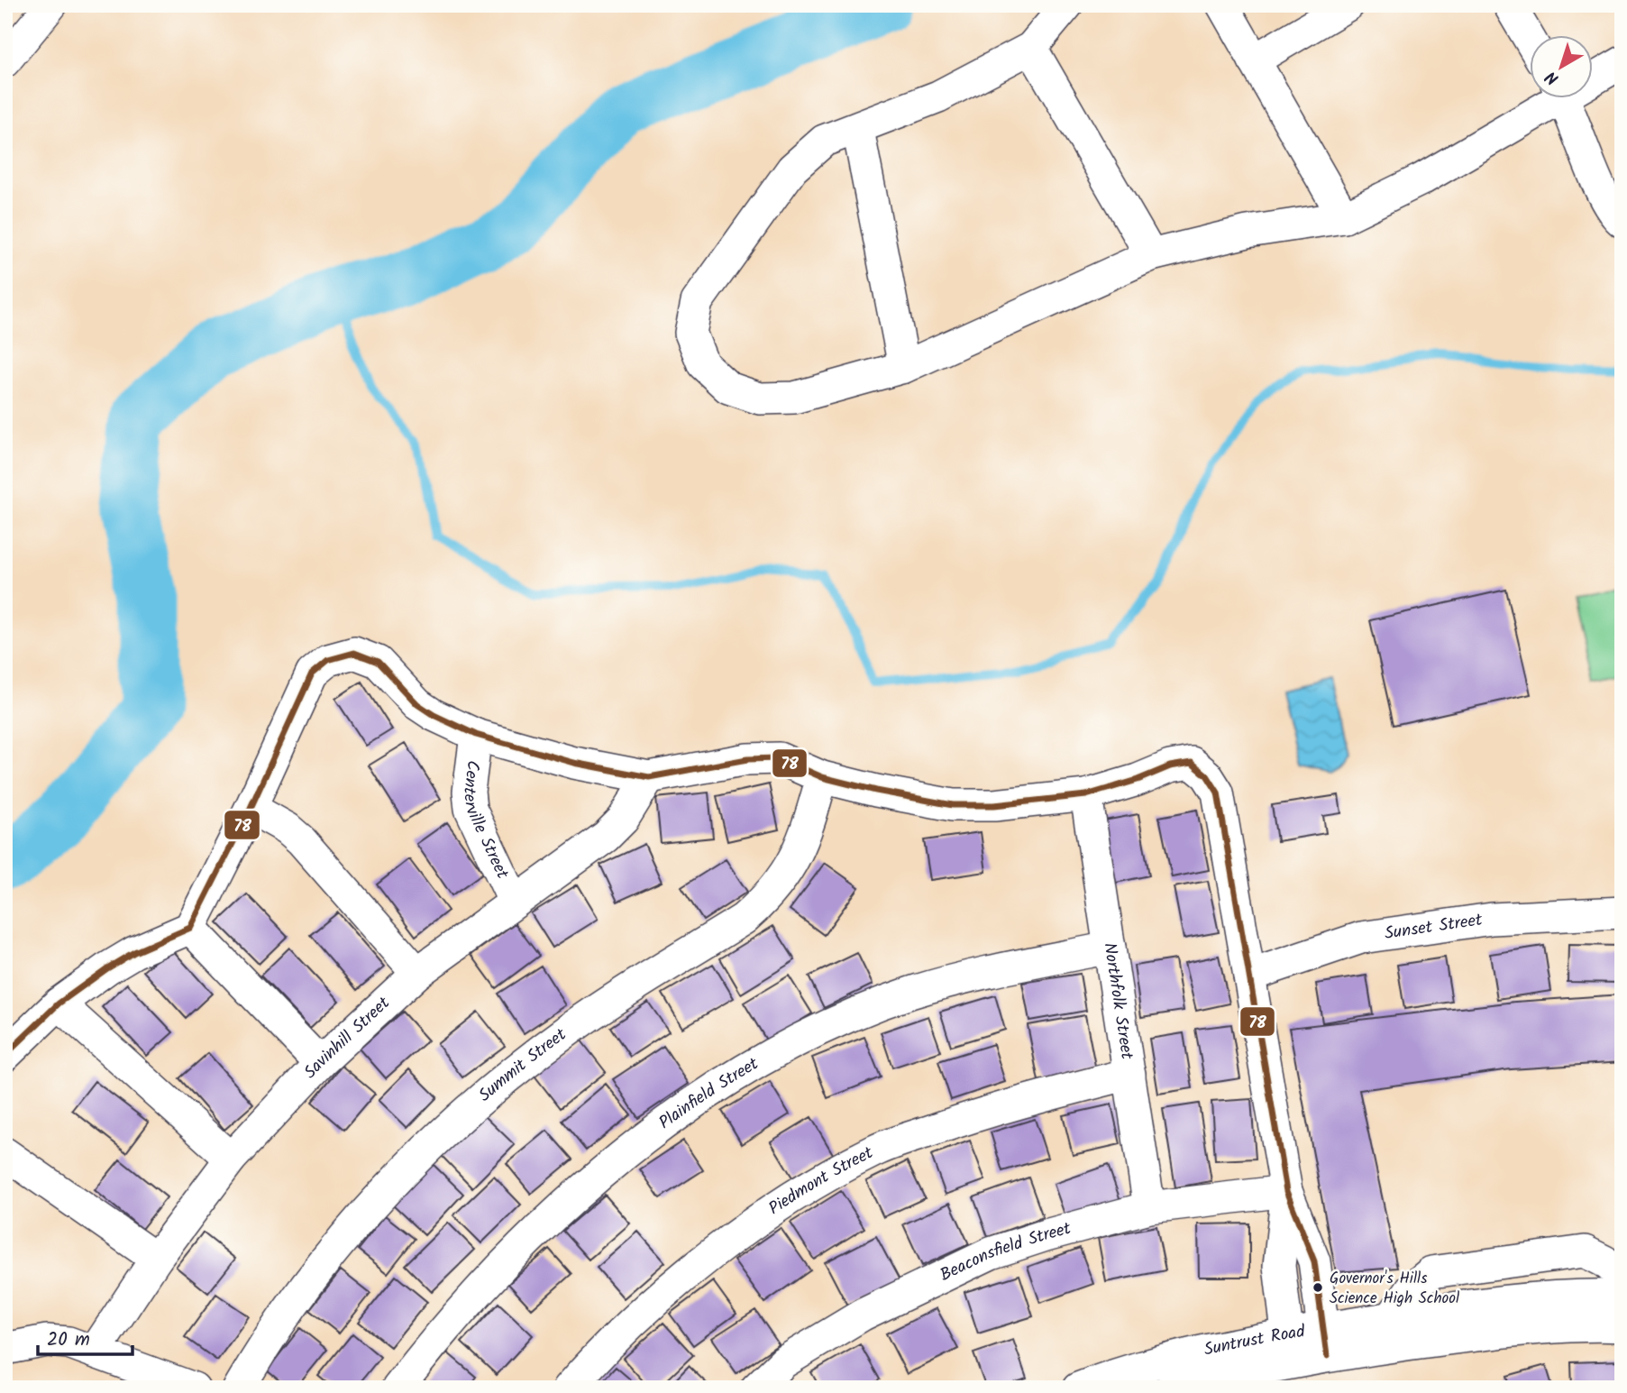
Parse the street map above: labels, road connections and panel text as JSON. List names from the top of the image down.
{
  "streets": {
    "street": [
      "Centerville Street",
      "Sunset Street",
      "Northfolk Street",
      "Savinhill Street",
      "Summit Street",
      "Plainfield Street",
      "Piedmont Street",
      "Beaconsfield Street",
      "Suntrust Road"
    ]
  },
  "crossings": [
    ["Centerville Street", "Savinhill Street"],
    ["Northfolk Street", "Plainfield Street"],
    ["Northfolk Street", "Piedmont Street"],
    ["Northfolk Street", "Beaconsfield Street"]
  ],
  "places": ["Governor's Hills Science High School"],
  "lines": ["transit line 78"],
  "scale_bar": "20 m",
  "north": "bottom left"
}
